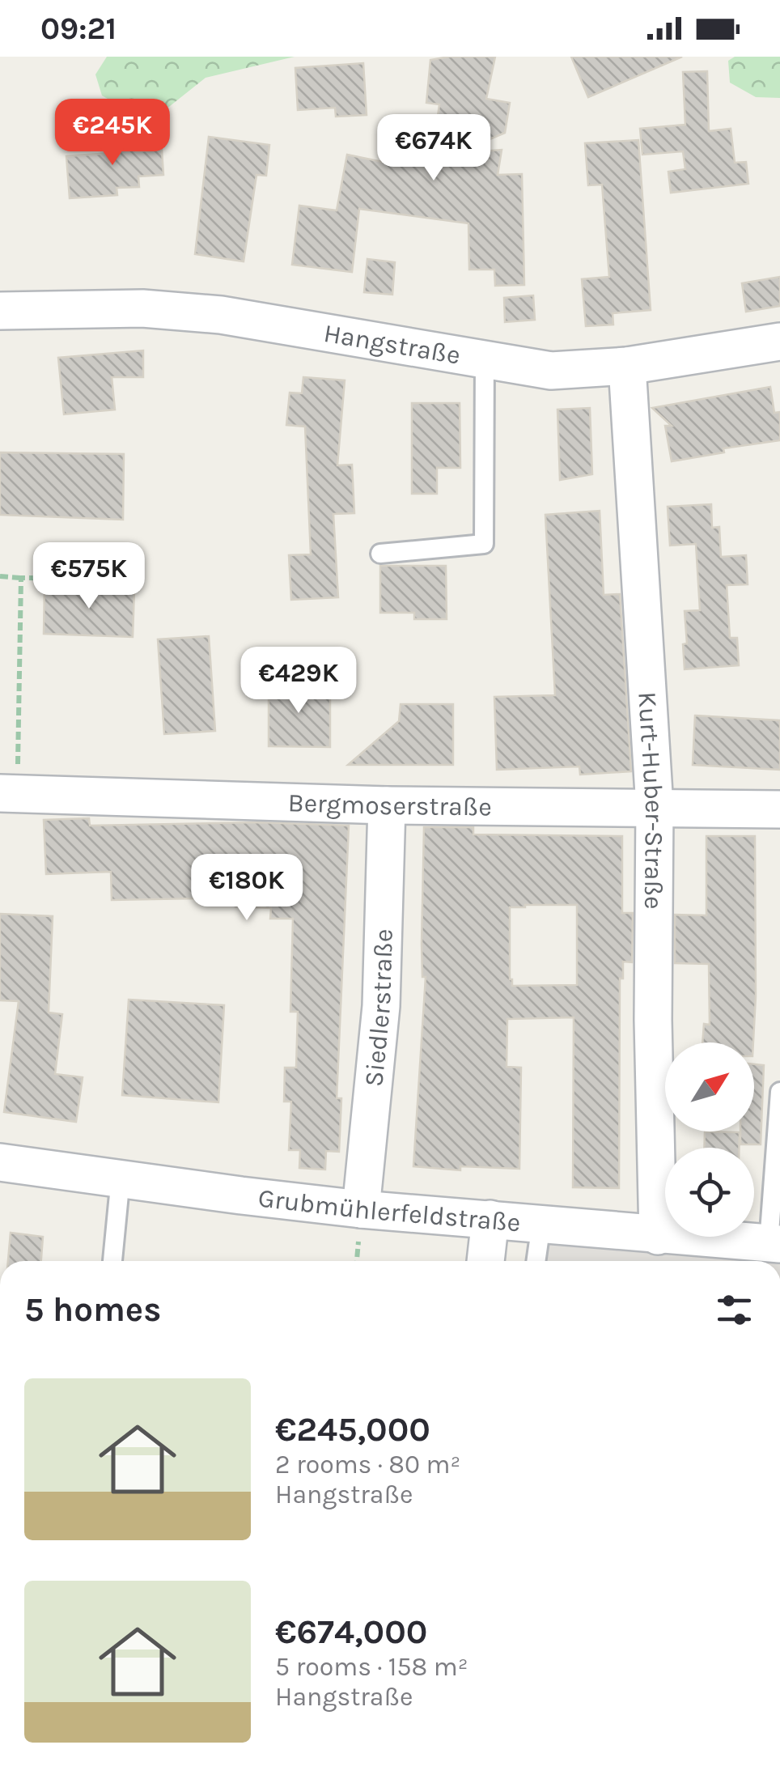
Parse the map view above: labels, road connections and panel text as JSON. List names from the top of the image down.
{
  "streets": {
    "street": [
      "Hangstraße",
      "Kurt-Huber-Straße",
      "Bergmoserstraße",
      "Siedlerstraße",
      "Grubmühlerfeldstraße"
    ]
  },
  "crossings": [
    ["Hangstraße", "Kurt-Huber-Straße"],
    ["Kurt-Huber-Straße", "Bergmoserstraße"],
    ["Kurt-Huber-Straße", "Grubmühlerfeldstraße"],
    ["Bergmoserstraße", "Siedlerstraße"],
    ["Siedlerstraße", "Grubmühlerfeldstraße"]
  ],
  "north": "top right",
  "page": {
    "status": "09:21",
    "price": [
      "€245K",
      "€674K",
      "€575K",
      "€429K",
      "€180K"
    ],
    "heading": "5 homes",
    "list": [
      {
        "name": "€245,000",
        "note": "2 rooms · 80 m² · Hangstraße"
      },
      {
        "name": "€674,000",
        "note": "5 rooms · 158 m² · Hangstraße"
      }
    ]
  }
}
